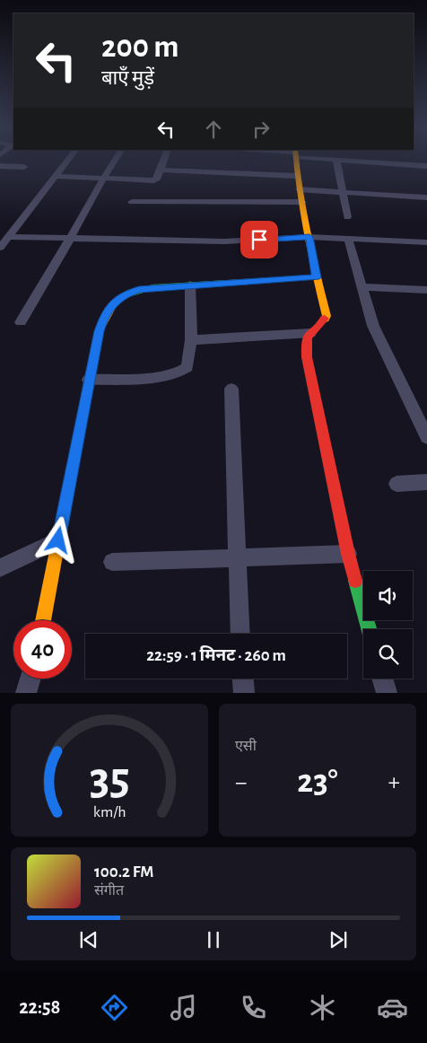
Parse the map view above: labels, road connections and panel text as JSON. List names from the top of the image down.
{
  "page": {
    "turn": ["200 m", "बाएँ मुड़ें"],
    "limit": "40",
    "trip": "22:59 · 1 मिनट · 260 m",
    "tile": "एसी",
    "heat": ["−", "23°", "+"],
    "song": ["100.2 FM", "संगीत"],
    "tabs": "22:58",
    "gauge": ["35", "km/h"]
  }
}
